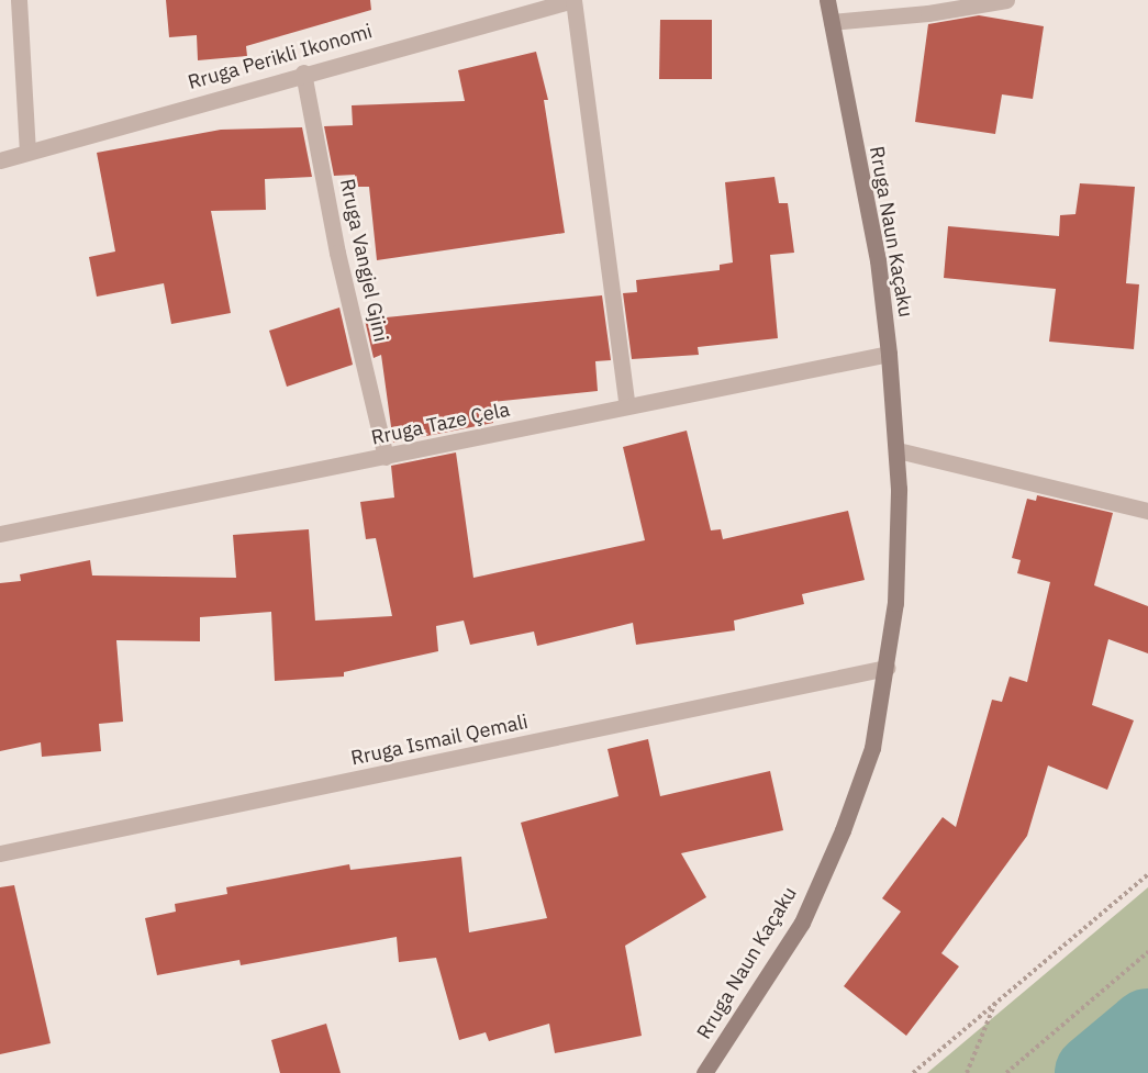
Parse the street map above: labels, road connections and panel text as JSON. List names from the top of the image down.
{
  "streets": {
    "street": [
      "Rruga Perikli Ikonomi",
      "Rruga Naun Kaçaku",
      "Rruga Vangjel Gjini",
      "Rruga Taze Çela",
      "Rruga Ismail Qemali"
    ]
  },
  "crossings": [
    ["Rruga Perikli Ikonomi", "Rruga Vangjel Gjini"],
    ["Rruga Naun Kaçaku", "Rruga Taze Çela"],
    ["Rruga Naun Kaçaku", "Rruga Ismail Qemali"],
    ["Rruga Vangjel Gjini", "Rruga Taze Çela"]
  ]
}
